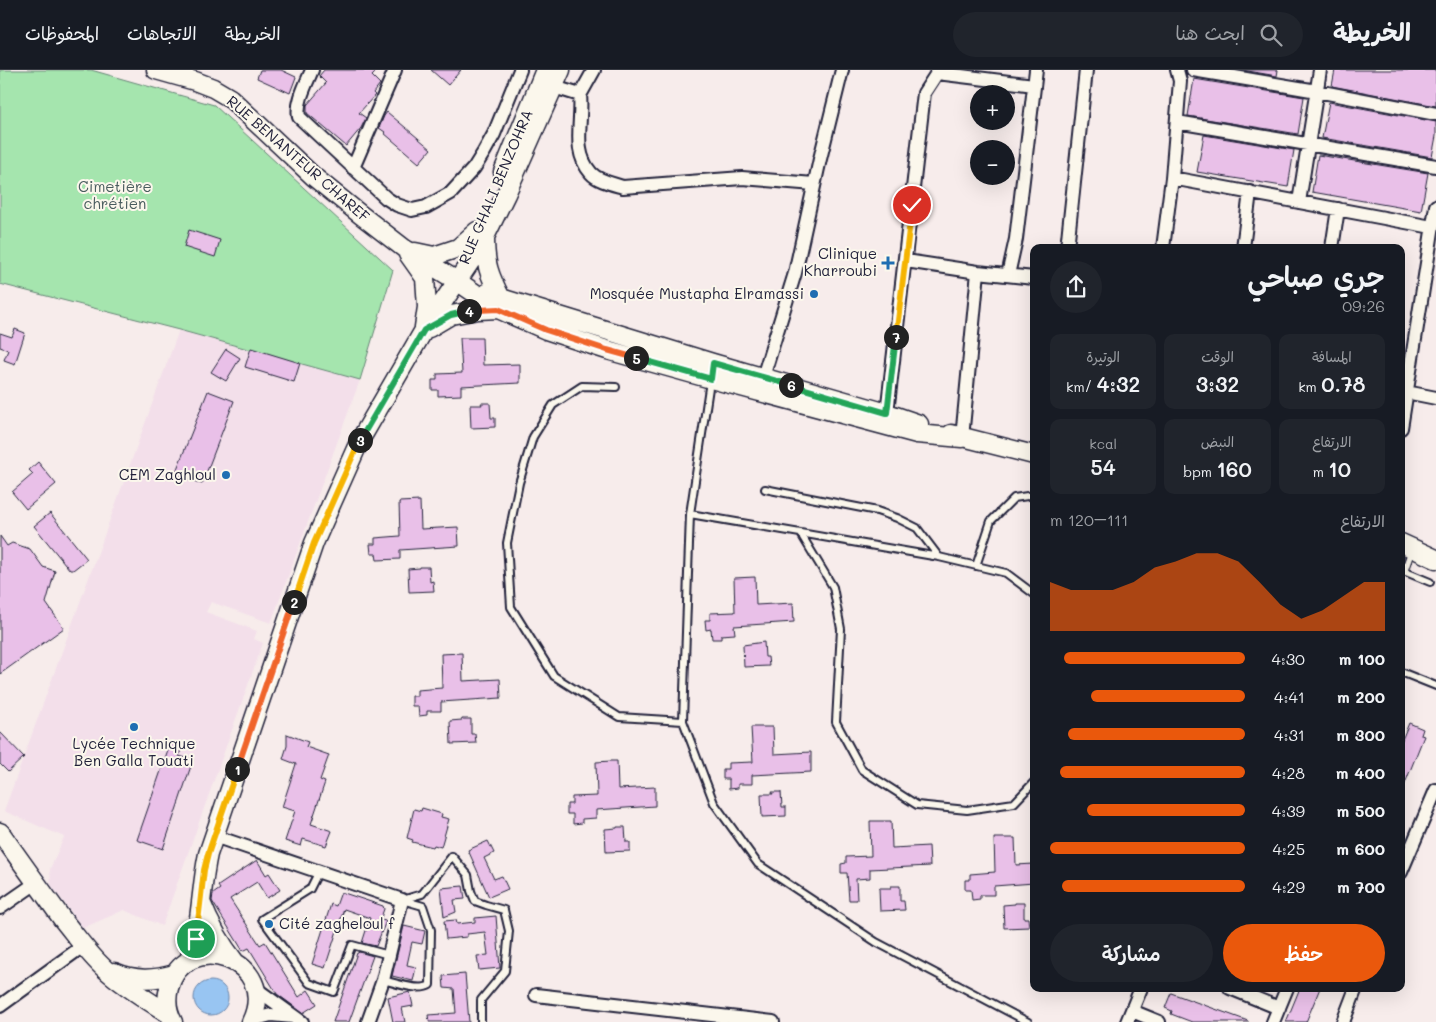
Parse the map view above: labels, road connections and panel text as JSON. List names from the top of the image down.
{
  "streets": {
    "main road": ["RUE BENANTEUR CHAREF", "RUE GHALI BENZOHRA"]
  },
  "crossings": [
    ["RUE BENANTEUR CHAREF", "RUE GHALI BENZOHRA"]
  ],
  "parks": ["Cimetière chrétien"],
  "places": {
    "health": ["Clinique Kharroubi"],
    "other": [
      "Mosquée Mustapha Elramassi",
      "CEM Zaghloul",
      "Lycée Technique Ben Galla Touati",
      "Cité zagheloul f"
    ]
  },
  "page": {
    "header": "الخريطة",
    "search": "ابحث هنا",
    "nav": ["الخريطة", "الاتجاهات", "المحفوظات"],
    "map_buttons": ["+", "−"],
    "heading": ["جري صباحي", "09:26"],
    "pins": [
      "4",
      "7",
      "5",
      "6",
      "3",
      "2",
      "1"
    ],
    "stats": [
      ["المسافة", "0.78 km"],
      ["الوقت", "3:32"],
      ["الوتيرة", "4:32 /km"],
      ["الارتفاع", "10 m"],
      ["النبض", "160 bpm"],
      ["kcal", "54"]
    ],
    "chart": ["الارتفاع", "111–120 m"],
    "list": [
      {
        "name": "100 m",
        "note": "4:30"
      },
      {
        "name": "200 m",
        "note": "4:41"
      },
      {
        "name": "300 m",
        "note": "4:31"
      },
      {
        "name": "400 m",
        "note": "4:28"
      },
      {
        "name": "500 m",
        "note": "4:39"
      },
      {
        "name": "600 m",
        "note": "4:25"
      },
      {
        "name": "700 m",
        "note": "4:29"
      }
    ],
    "buttons": ["حفظ", "مشاركة"]
  }
}
